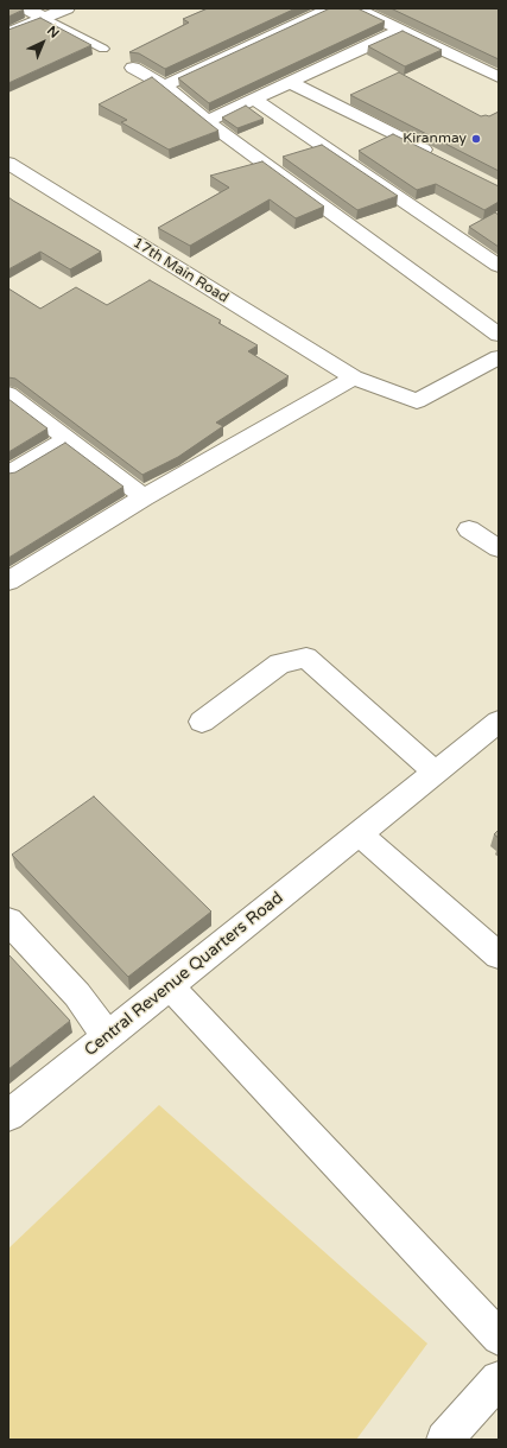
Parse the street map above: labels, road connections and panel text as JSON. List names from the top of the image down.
{
  "streets": {
    "street": ["17th Main Road", "Central Revenue Quarters Road"]
  },
  "places": ["Kiranmay"],
  "north": "top right"
}
